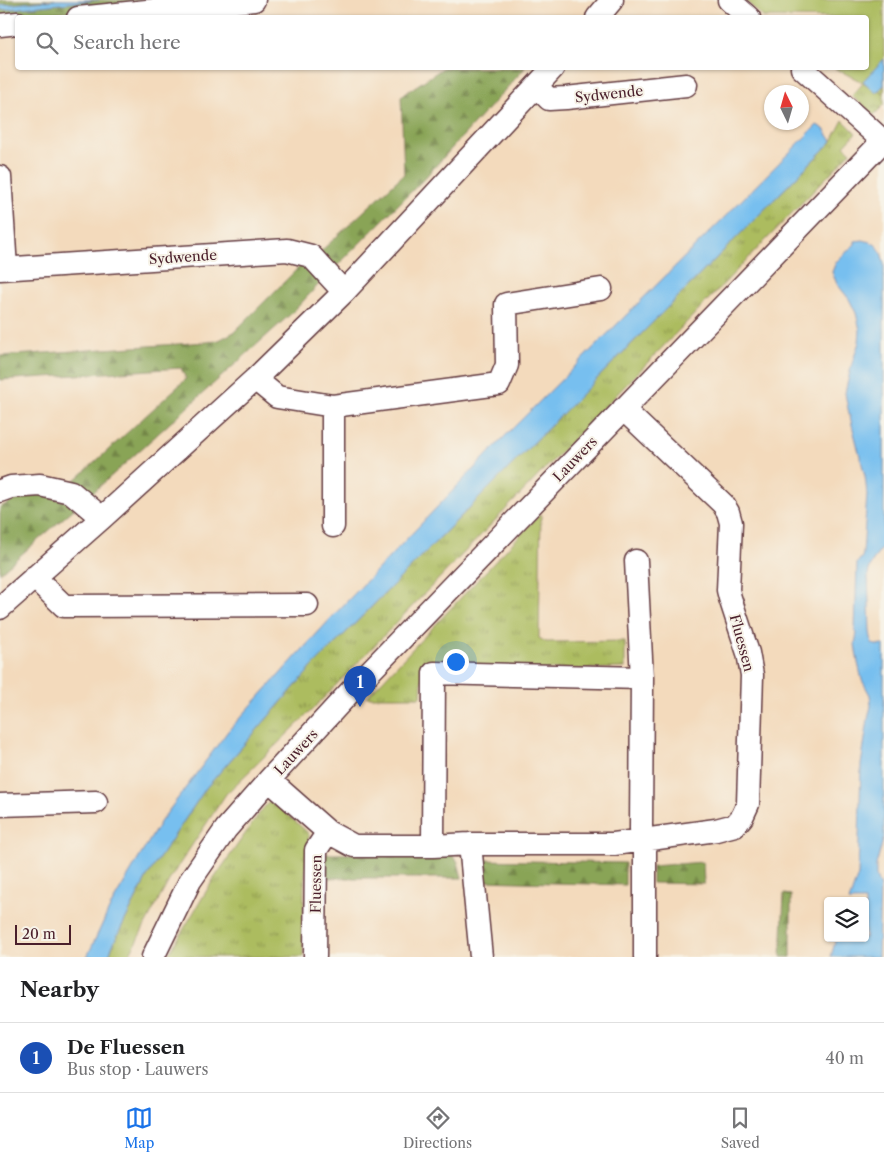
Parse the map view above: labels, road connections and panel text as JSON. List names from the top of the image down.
{
  "streets": {
    "street": ["Sydwende", "Lauwers", "Fluessen"]
  },
  "crossings": [
    ["Lauwers", "Fluessen"]
  ],
  "scale_bar": "20 m",
  "north": "top",
  "page": {
    "search": "Search here",
    "pins": "1",
    "scale": "20 m",
    "heading": "Nearby",
    "list": [
      {
        "mark": "1",
        "name": "De Fluessen",
        "note": "Bus stop · Lauwers",
        "value": "40 m"
      }
    ],
    "nav": ["Map", "Directions", "Saved"]
  }
}
